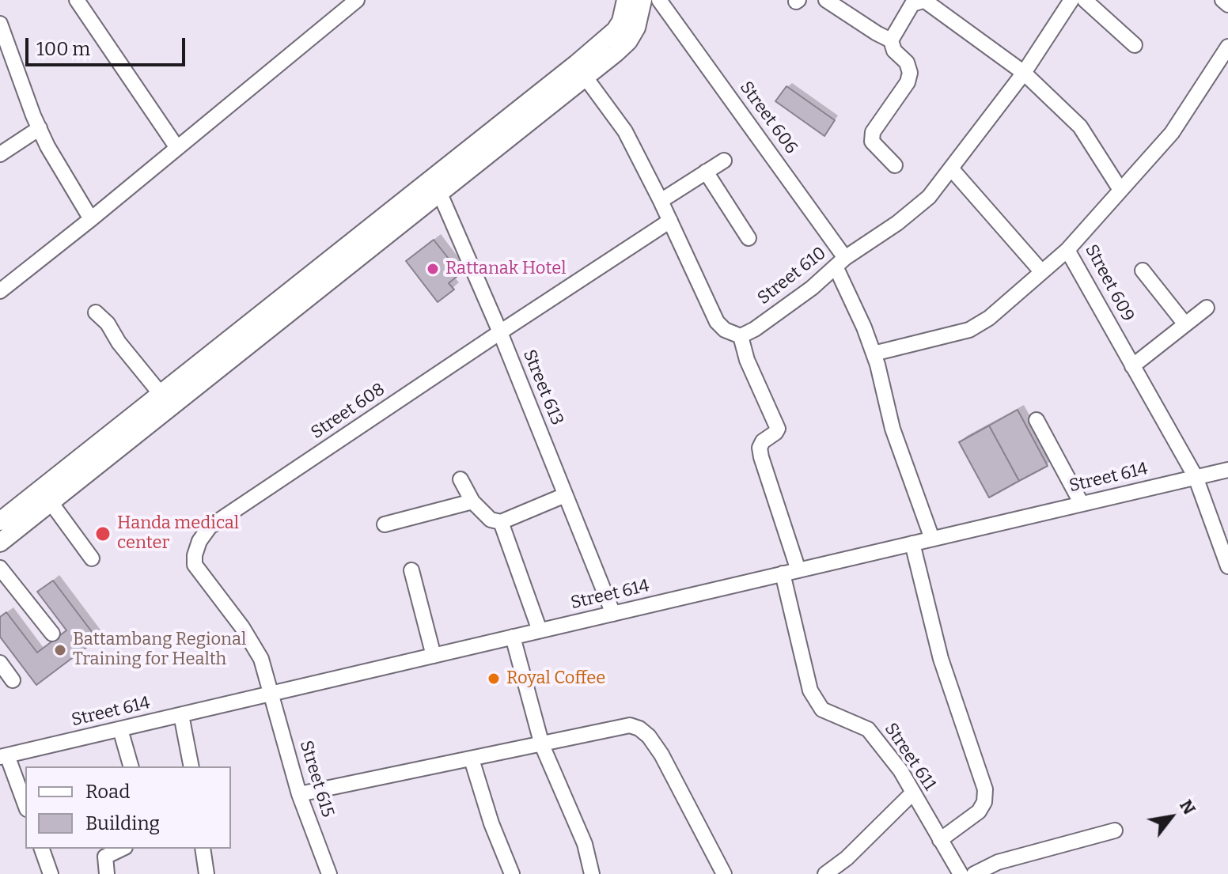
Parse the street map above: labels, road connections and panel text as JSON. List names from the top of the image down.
{
  "streets": {
    "street": [
      "Street 606",
      "Street 610",
      "Street 609",
      "Street 613",
      "Street 608",
      "Street 614",
      "Street 611",
      "Street 615"
    ]
  },
  "crossings": [
    ["Street 606", "Street 610"],
    ["Street 606", "Street 614"],
    ["Street 609", "Street 614"],
    ["Street 613", "Street 608"],
    ["Street 613", "Street 614"],
    ["Street 608", "Street 614"],
    ["Street 608", "Street 615"],
    ["Street 614", "Street 611"],
    ["Street 614", "Street 615"]
  ],
  "places": [
    "Rattanak Hotel",
    "Handa medical center",
    "Battambang Regional Training for Health",
    "Royal Coffee"
  ],
  "legend": ["Road", "Building"],
  "scale_bar": "100 m",
  "north": "top right"
}
